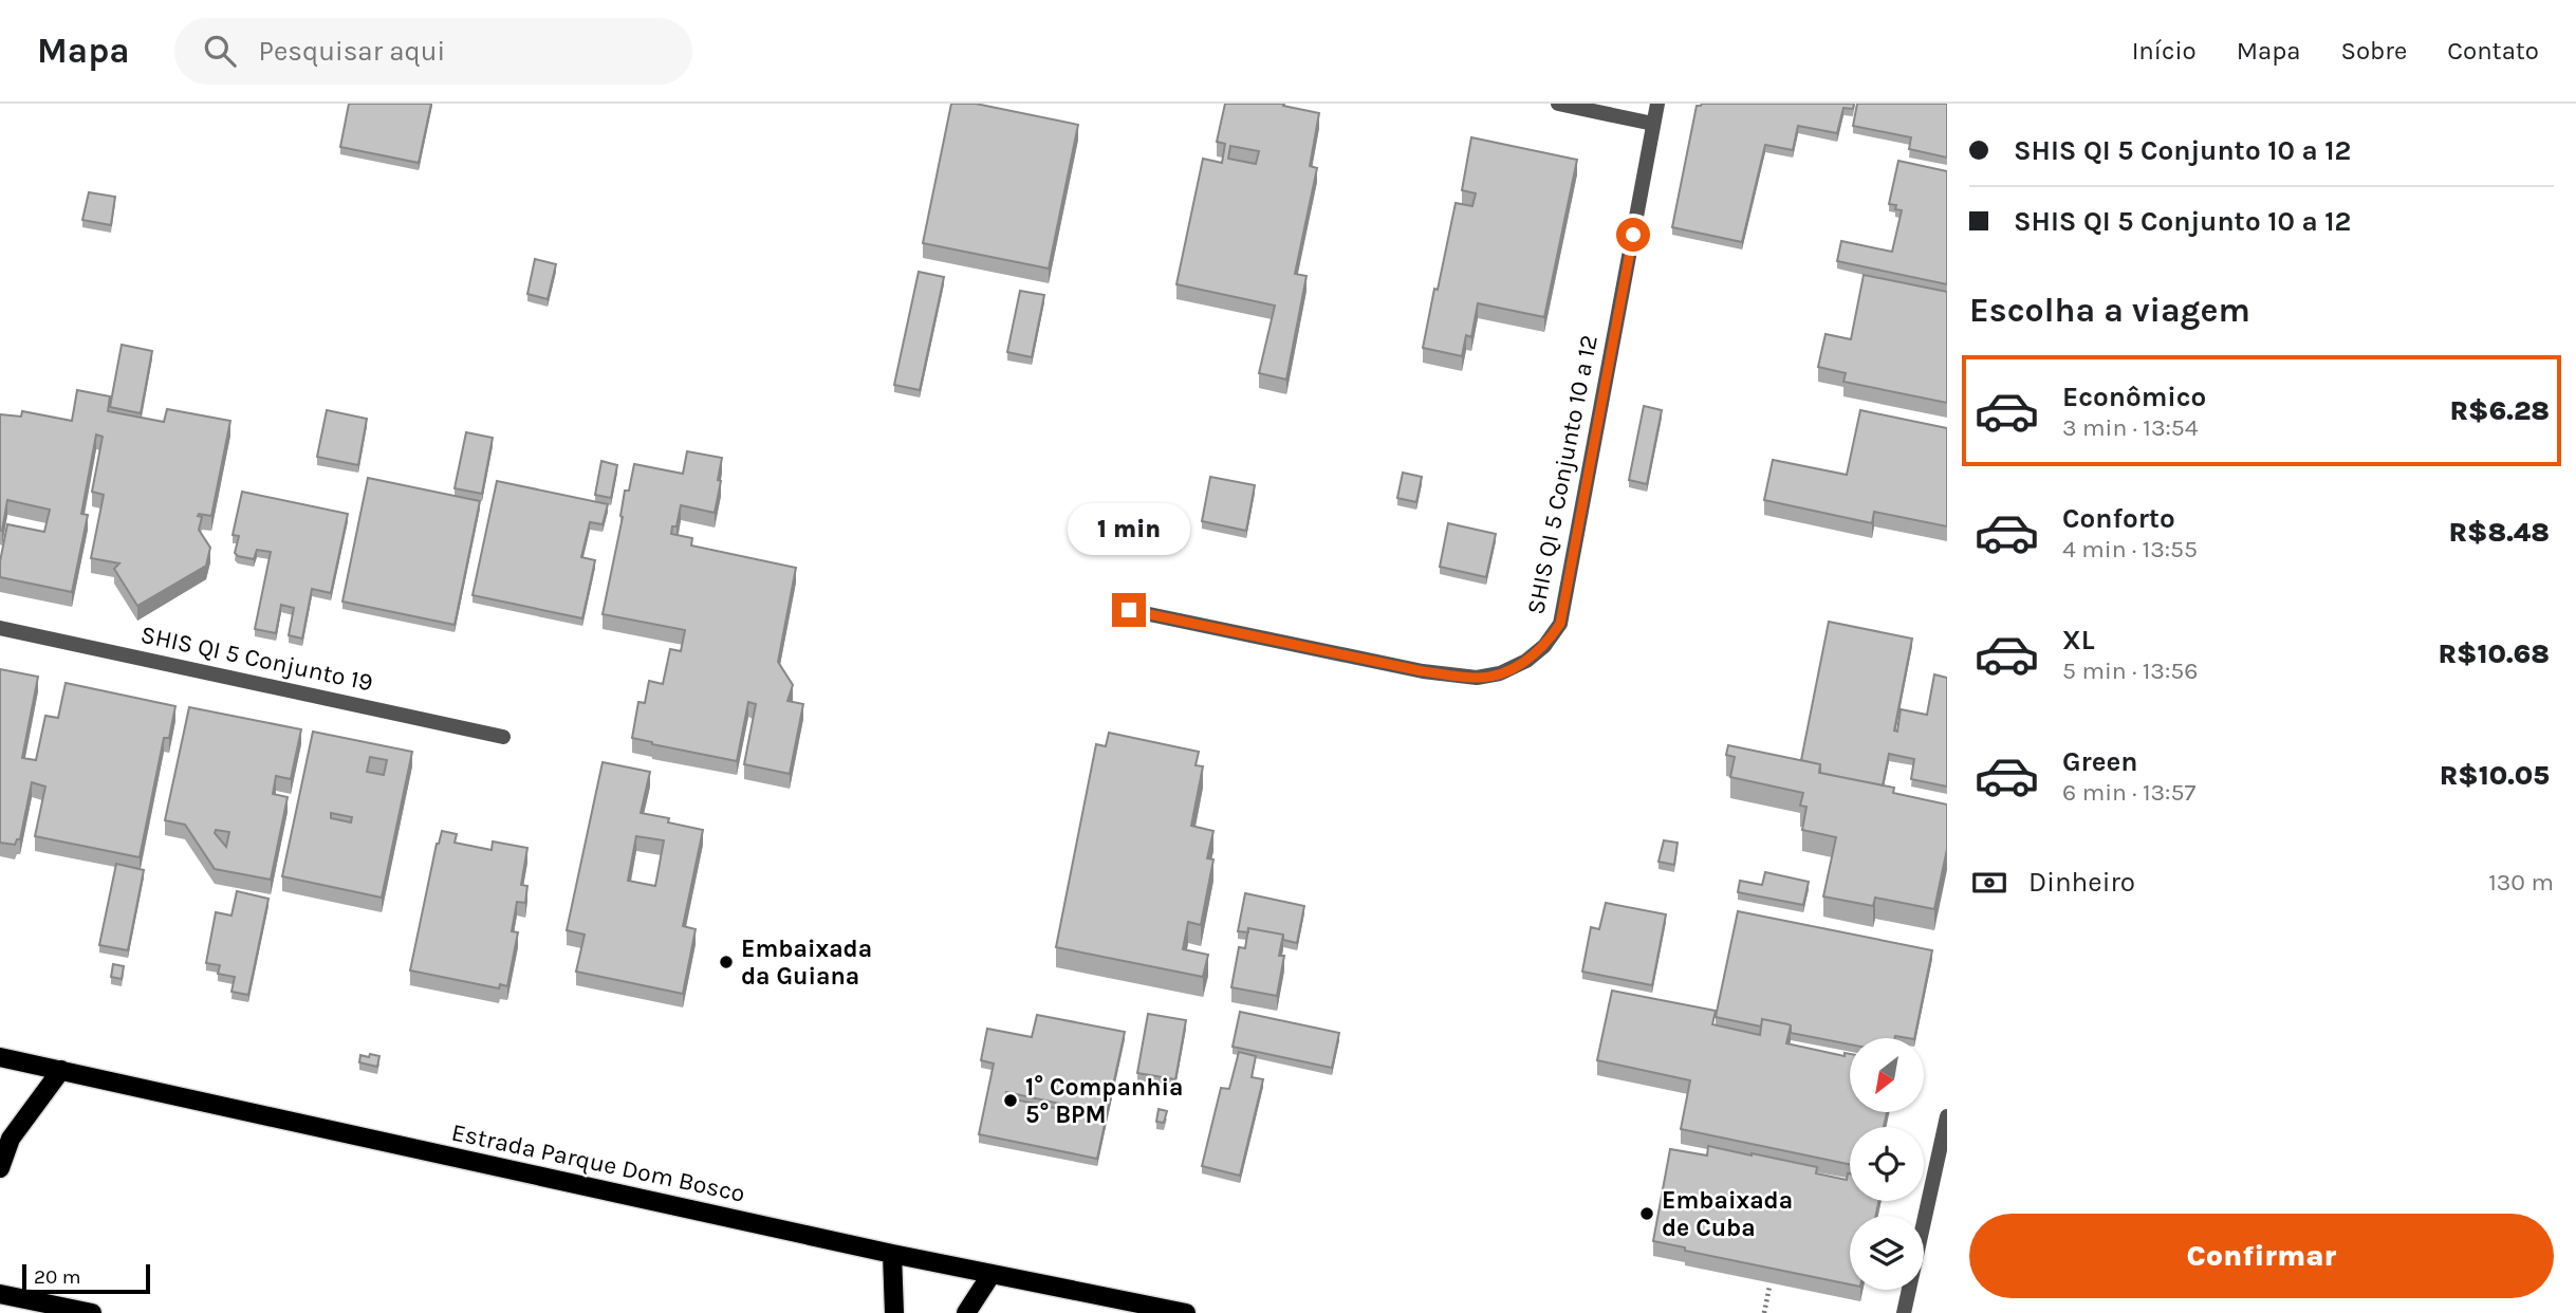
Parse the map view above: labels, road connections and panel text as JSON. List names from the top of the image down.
{
  "streets": {
    "main road": ["Estrada Parque Dom Bosco"],
    "street": ["SHIS QI 5 Conjunto 10 a 12", "SHIS QI 5 Conjunto 19"]
  },
  "places": ["Embaixada da Guiana", "1° Companhia 5° BPM", "Embaixada de Cuba"],
  "scale_bar": "20 m",
  "north": "bottom left",
  "page": {
    "header": "Mapa",
    "search": "Pesquisar aqui",
    "nav": [
      "Início",
      "Mapa",
      "Sobre",
      "Contato"
    ],
    "banner": ["SHIS QI 5 Conjunto 10 a 12", "SHIS QI 5 Conjunto 10 a 12"],
    "heading": "Escolha a viagem",
    "list": [
      {
        "name": "Econômico",
        "note": "3 min · 13:54",
        "value": "R$6.28"
      },
      {
        "name": "Conforto",
        "note": "4 min · 13:55",
        "value": "R$8.48"
      },
      {
        "name": "XL",
        "note": "5 min · 13:56",
        "value": "R$10.68"
      },
      {
        "name": "Green",
        "note": "6 min · 13:57",
        "value": "R$10.05"
      }
    ],
    "bubble": "1 min",
    "pay": ["Dinheiro", "130 m"],
    "buttons": "Confirmar",
    "scale": "20 m"
  }
}
